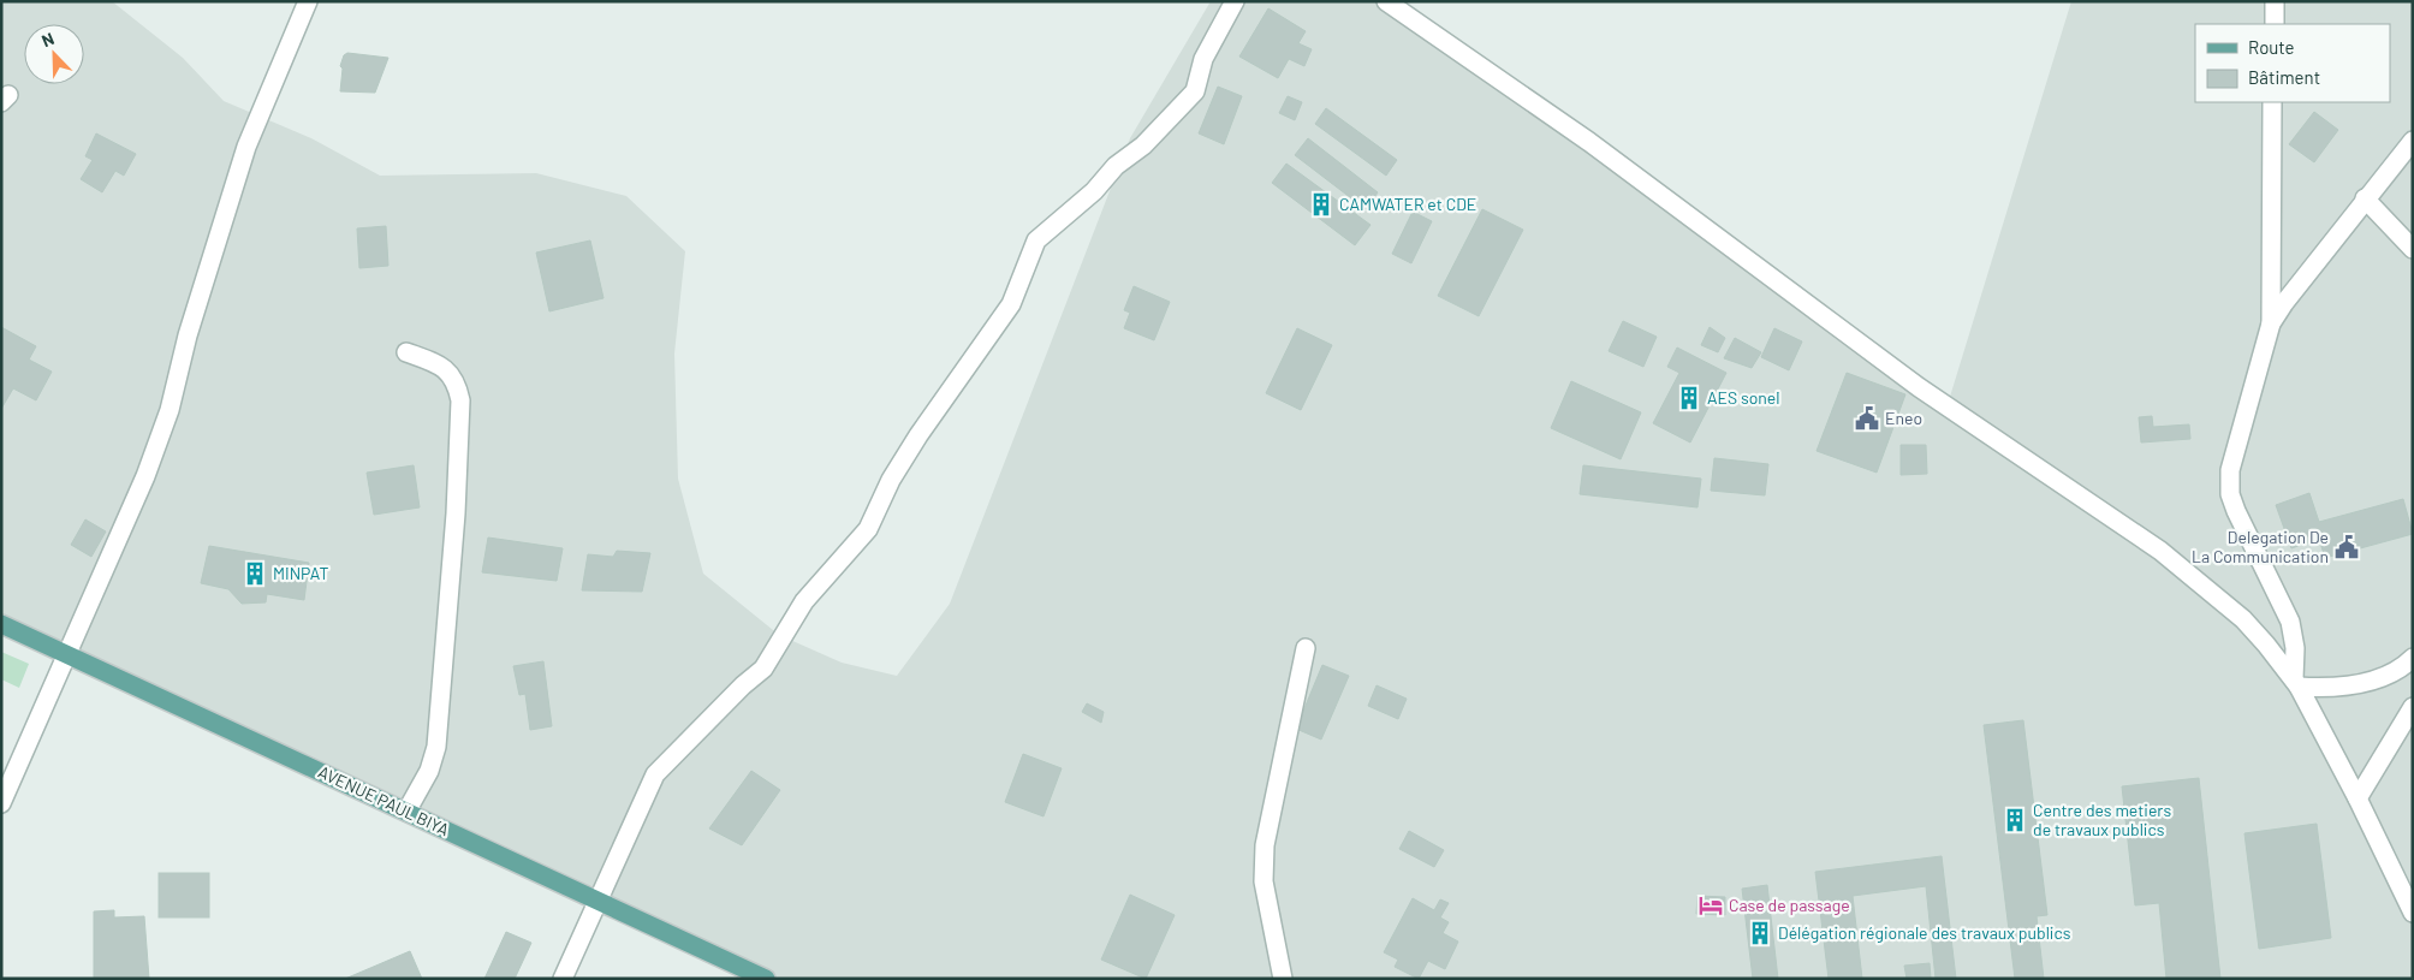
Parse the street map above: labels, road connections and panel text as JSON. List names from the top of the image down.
{
  "streets": {
    "main road": ["AVENUE PAUL BIYA"]
  },
  "places": {
    "building": [
      "CAMWATER et CDE",
      "AES sonel",
      "MINPAT",
      "Centre des metiers de travaux publics",
      "Délégation régionale des travaux publics"
    ],
    "public building": ["Eneo", "Delegation De La Communication"],
    "hotel": ["Case de passage"]
  },
  "legend": ["Route", "Bâtiment"],
  "north": "top left"
}
